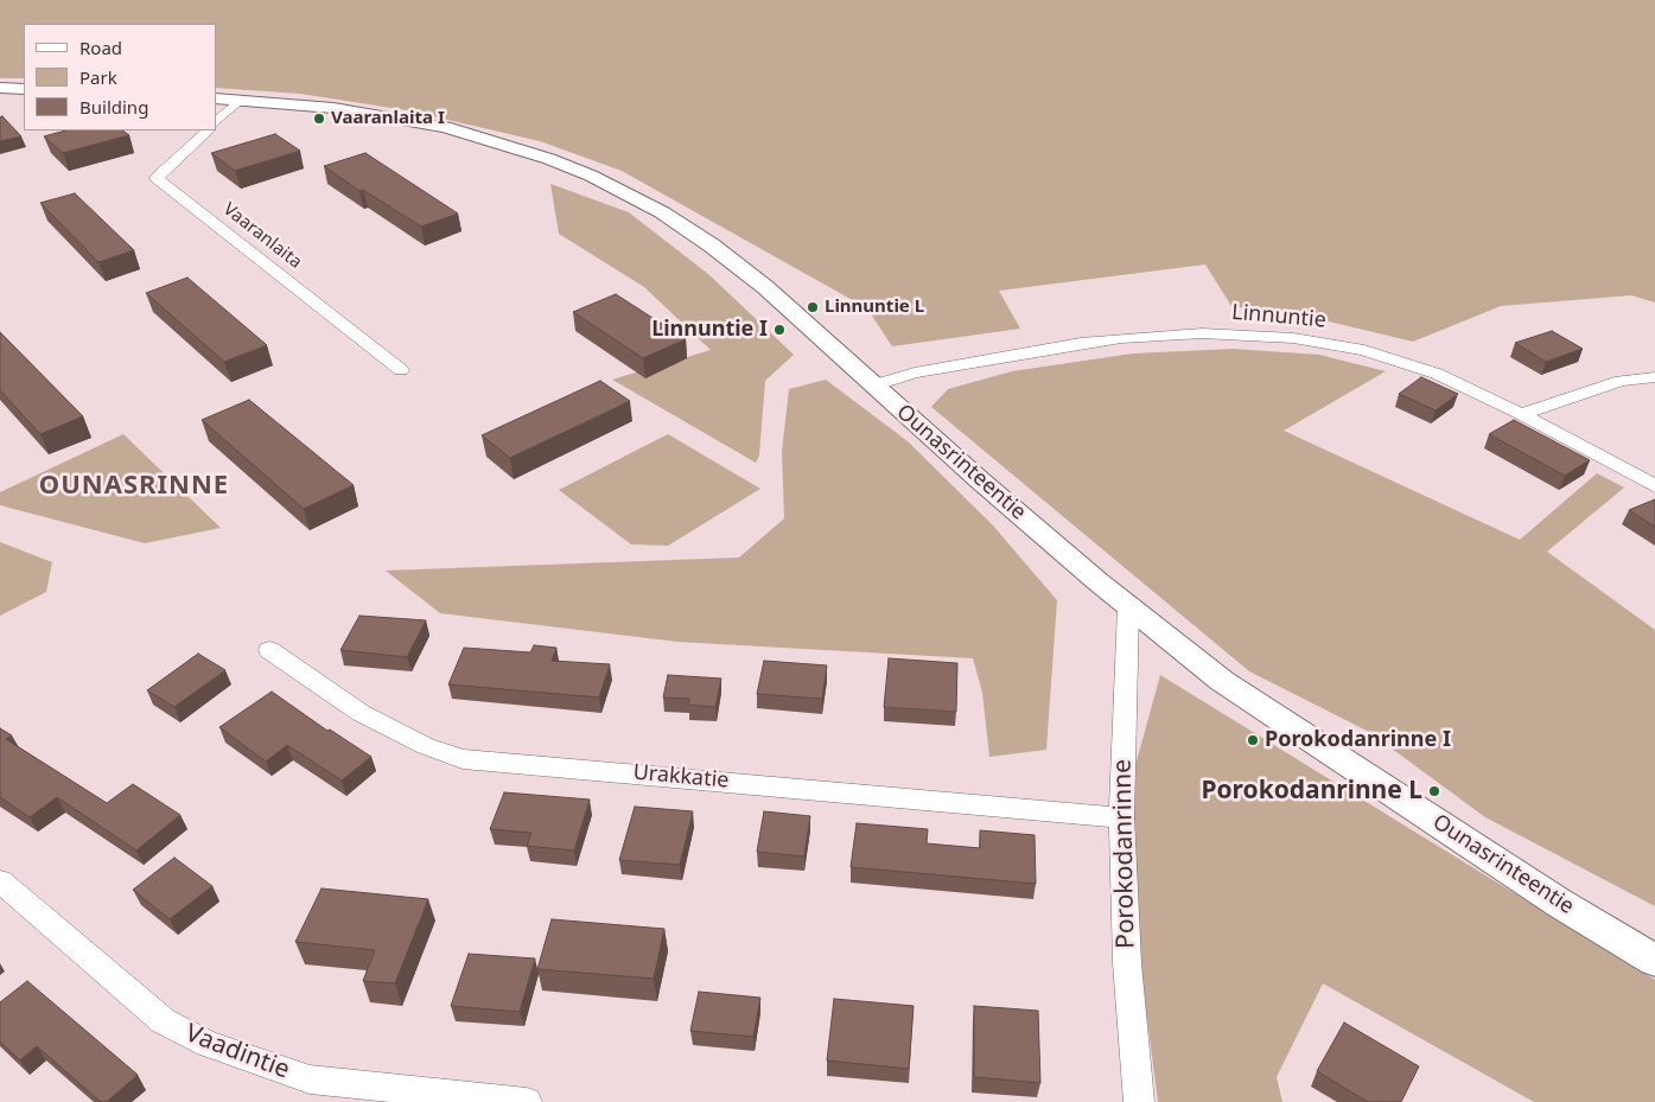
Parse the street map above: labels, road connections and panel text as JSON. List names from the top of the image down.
{
  "streets": {
    "street": [
      "Vaaranlaita",
      "Linnuntie",
      "Ounasrinteentie",
      "Urakkatie",
      "Porokodanrinne",
      "Vaadintie"
    ]
  },
  "crossings": [
    ["Linnuntie", "Ounasrinteentie"],
    ["Ounasrinteentie", "Porokodanrinne"],
    ["Urakkatie", "Porokodanrinne"]
  ],
  "districts": ["OUNASRINNE"],
  "places": [
    "Vaaranlaita I",
    "Linnuntie L",
    "Linnuntie I",
    "Porokodanrinne I",
    "Porokodanrinne L"
  ],
  "legend": ["Road", "Park", "Building"]
}
